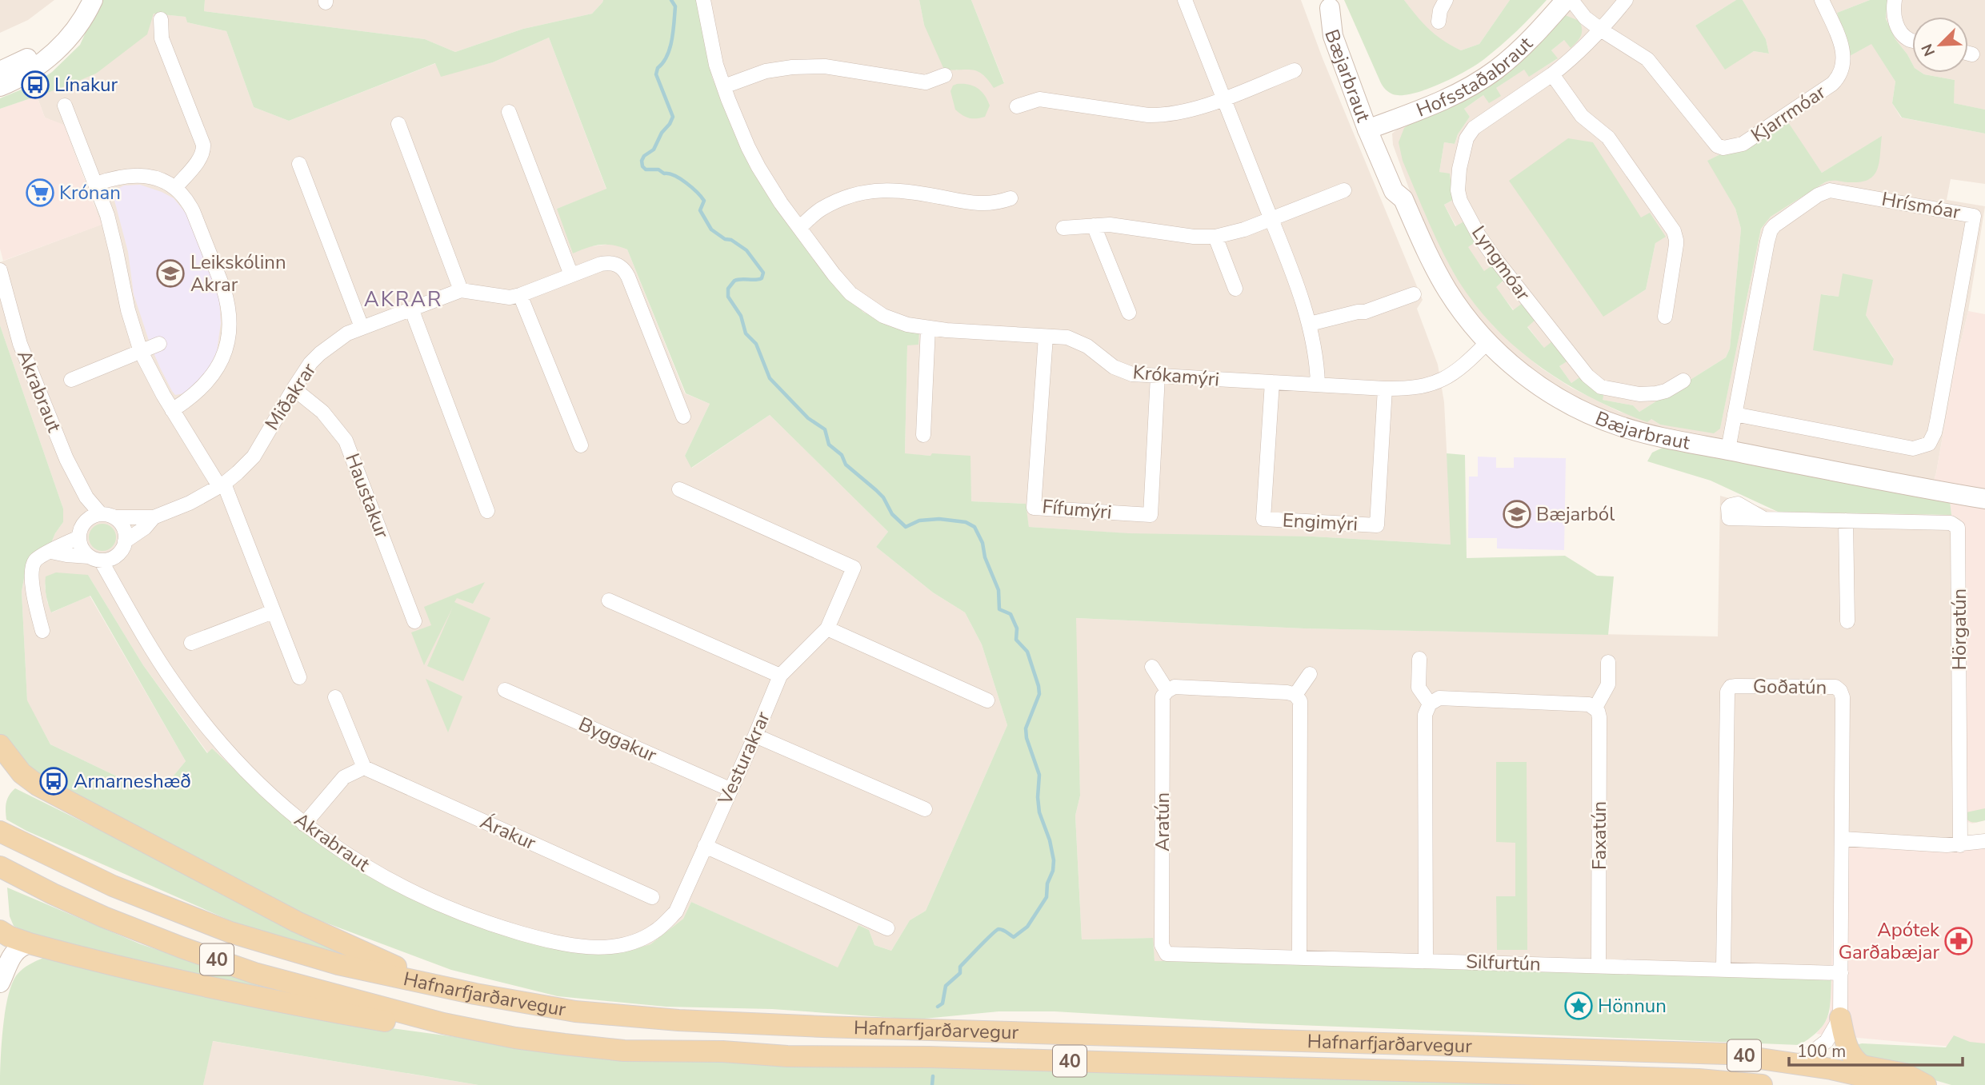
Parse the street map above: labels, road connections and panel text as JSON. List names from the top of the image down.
{
  "streets": {
    "main road": ["40", "Hafnarfjarðarvegur"],
    "street": [
      "Hofsstaðabraut",
      "Bæjarbraut",
      "Kjarrmóar",
      "Hrísmóar",
      "Lyngmóar",
      "Krókamýri",
      "Akrabraut",
      "Miðakrar",
      "Haustakur",
      "Fífumýri",
      "Engimýri",
      "Hörgatún",
      "Goðatún",
      "Byggakur",
      "Vesturakrar",
      "Aratún",
      "Árakur",
      "Faxatún",
      "Silfurtún"
    ]
  },
  "crossings": [
    ["Hofsstaðabraut", "Bæjarbraut"],
    ["Bæjarbraut", "Hrísmóar"],
    ["Bæjarbraut", "Krókamýri"],
    ["Kjarrmóar", "Lyngmóar"],
    ["Krókamýri", "Fífumýri"],
    ["Krókamýri", "Engimýri"],
    ["Akrabraut", "Miðakrar"],
    ["Akrabraut", "Vesturakrar"],
    ["Miðakrar", "Haustakur"],
    ["Goðatún", "Silfurtún"],
    ["Byggakur", "Vesturakrar"],
    ["Aratún", "Silfurtún"],
    ["Faxatún", "Silfurtún"]
  ],
  "districts": ["AKRAR"],
  "places": {
    "bus stop": ["Línakur", "Arnarneshæð"],
    "supermarket": ["Krónan"],
    "school or university": ["Leikskólinn Akrar", "Bæjarból"],
    "pharmacy": ["Apótek Garðabæjar"],
    "place": ["Hönnun"]
  },
  "scale_bar": "100 m",
  "north": "bottom left"
}
